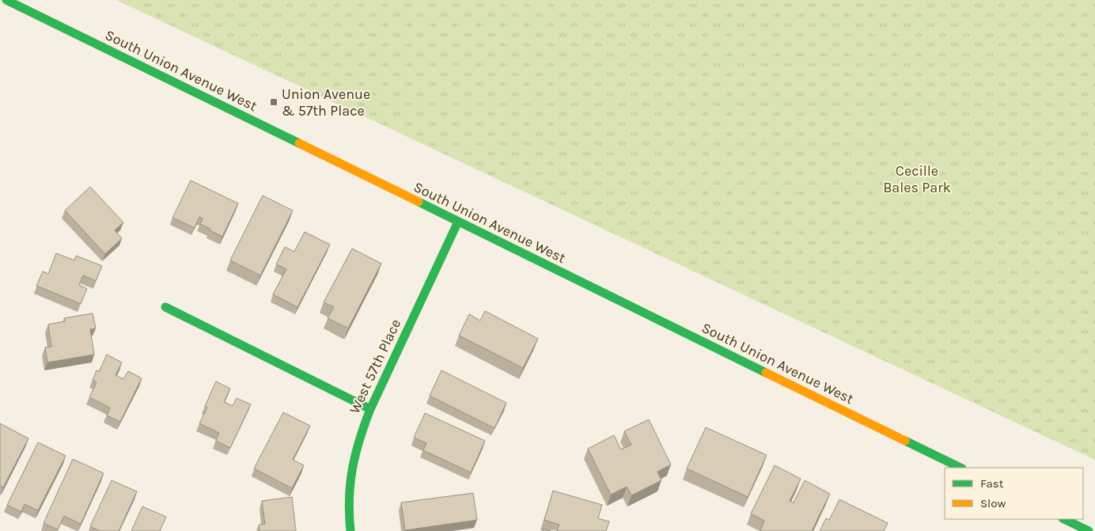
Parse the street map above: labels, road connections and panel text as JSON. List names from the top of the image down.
{
  "streets": {
    "street": ["South Union Avenue West", "West 57th Place"]
  },
  "crossings": [
    ["South Union Avenue West", "West 57th Place"]
  ],
  "parks": ["Cecille Bales Park"],
  "places": {
    "transit": ["Union Avenue & 57th Place"]
  },
  "legend": ["Fast", "Slow"]
}
